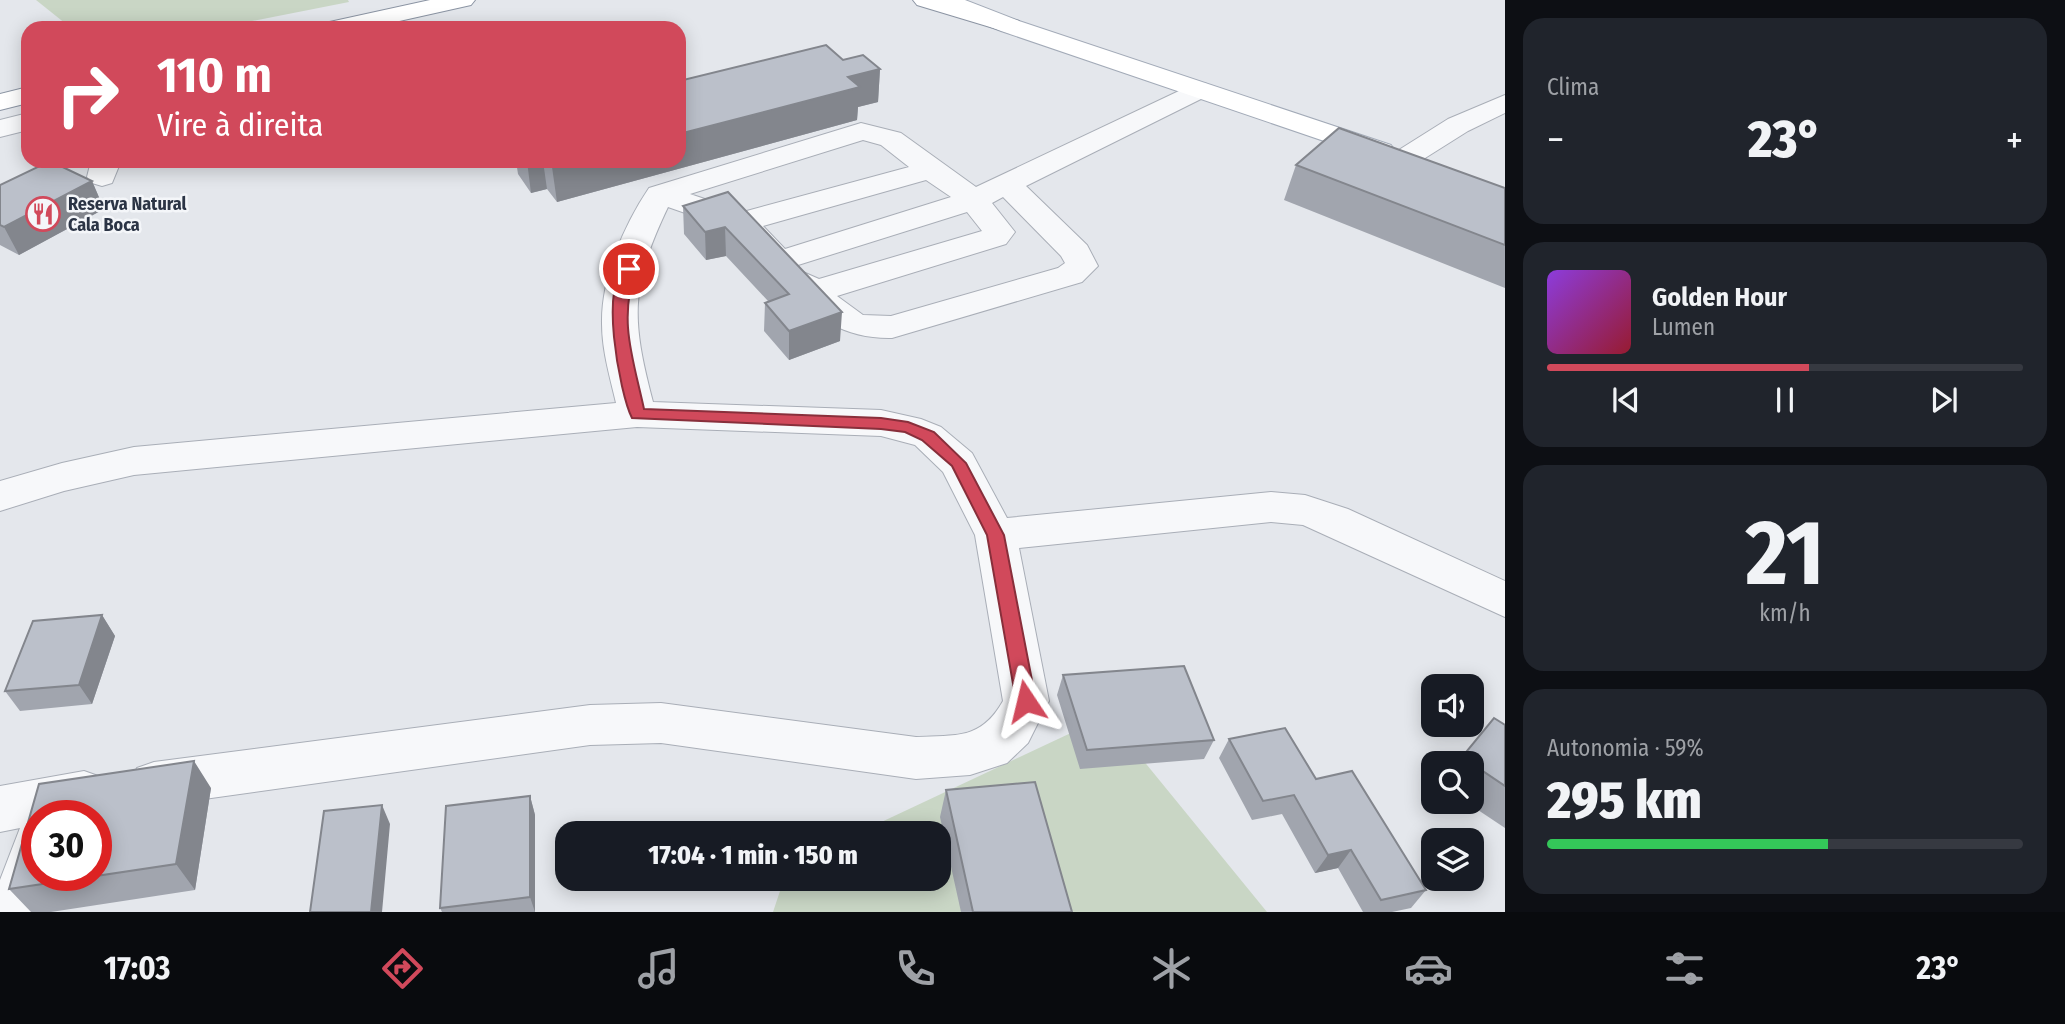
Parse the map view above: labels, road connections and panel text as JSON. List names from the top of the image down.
{
  "places": {
    "restaurant": ["Reserva Natural Cala Boca"]
  },
  "page": {
    "tile": [
      "Clima",
      ["21", "km/h"],
      ["Autonomia · 59%", "295 km"]
    ],
    "turn": ["110 m", "Vire à direita"],
    "heat": ["−", "23°", "+"],
    "song": ["Golden Hour", "Lumen"],
    "limit": "30",
    "trip": "17:04 · 1 min · 150 m",
    "tabs": ["17:03", "23°"]
  }
}
